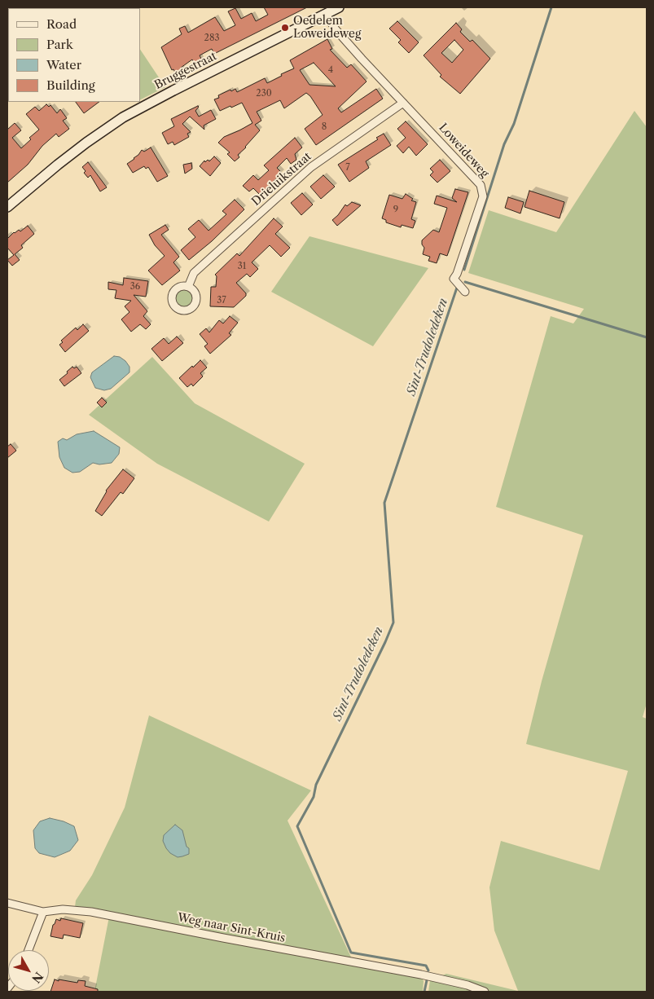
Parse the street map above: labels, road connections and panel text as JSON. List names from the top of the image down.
{
  "streets": {
    "main road": ["Bruggestraat"],
    "street": ["Loweideweg", "Drieluikstraat", "Weg naar Sint-Kruis"]
  },
  "crossings": [
    ["Bruggestraat", "Loweideweg"],
    ["Loweideweg", "Drieluikstraat"]
  ],
  "water": ["Sint-Trudoledeken"],
  "places": ["Oedelem Loweideweg"],
  "house_numbers": [
    "283",
    "4",
    "230",
    "8",
    "7",
    "9",
    "31",
    "36",
    "37"
  ],
  "legend": [
    "Road",
    "Park",
    "Water",
    "Building"
  ],
  "north": "bottom right"
}
